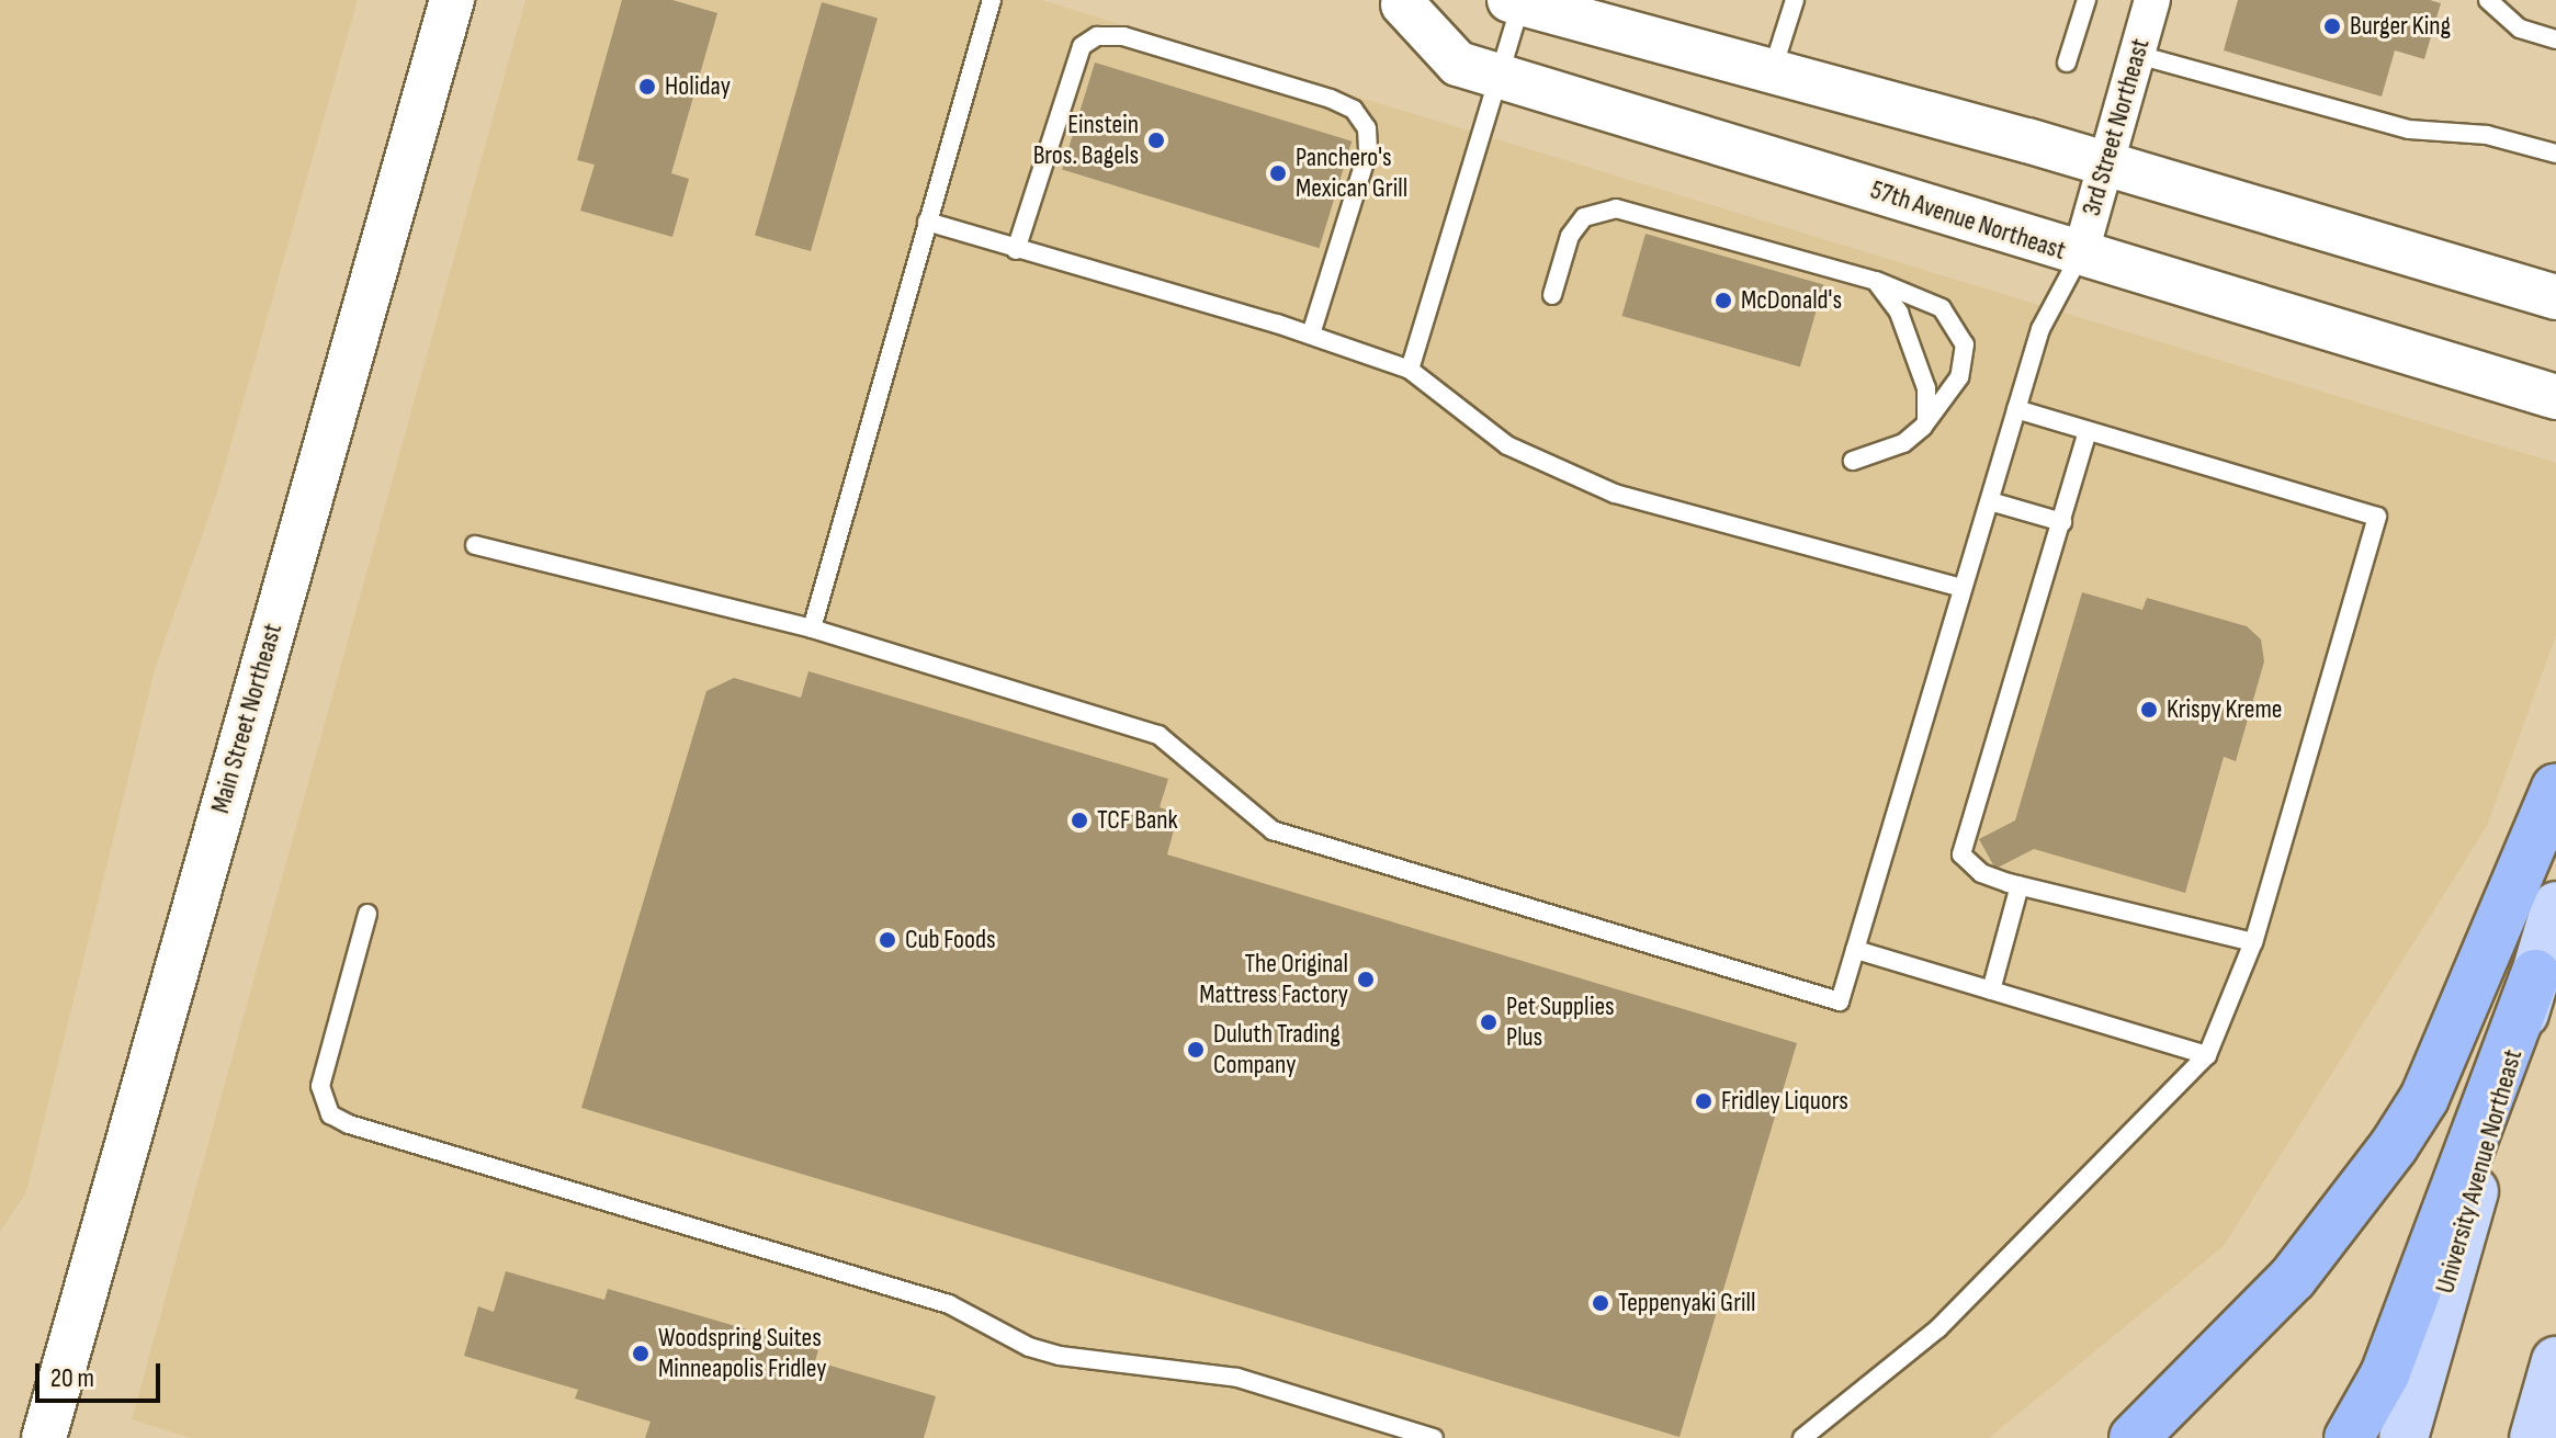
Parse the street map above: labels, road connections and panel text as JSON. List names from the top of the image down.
{
  "streets": {
    "main road": ["University Avenue Northeast"],
    "street": ["3rd Street Northeast", "57th Avenue Northeast", "Main Street Northeast"]
  },
  "crossings": [
    ["3rd Street Northeast", "57th Avenue Northeast"]
  ],
  "places": [
    "Burger King",
    "Holiday",
    "Einstein Bros. Bagels",
    "Panchero's Mexican Grill",
    "McDonald's",
    "Krispy Kreme",
    "TCF Bank",
    "Cub Foods",
    "The Original Mattress Factory",
    "Pet Supplies Plus",
    "Duluth Trading Company",
    "Fridley Liquors",
    "Teppenyaki Grill",
    "Woodspring Suites Minneapolis Fridley"
  ],
  "scale_bar": "20 m"
}
